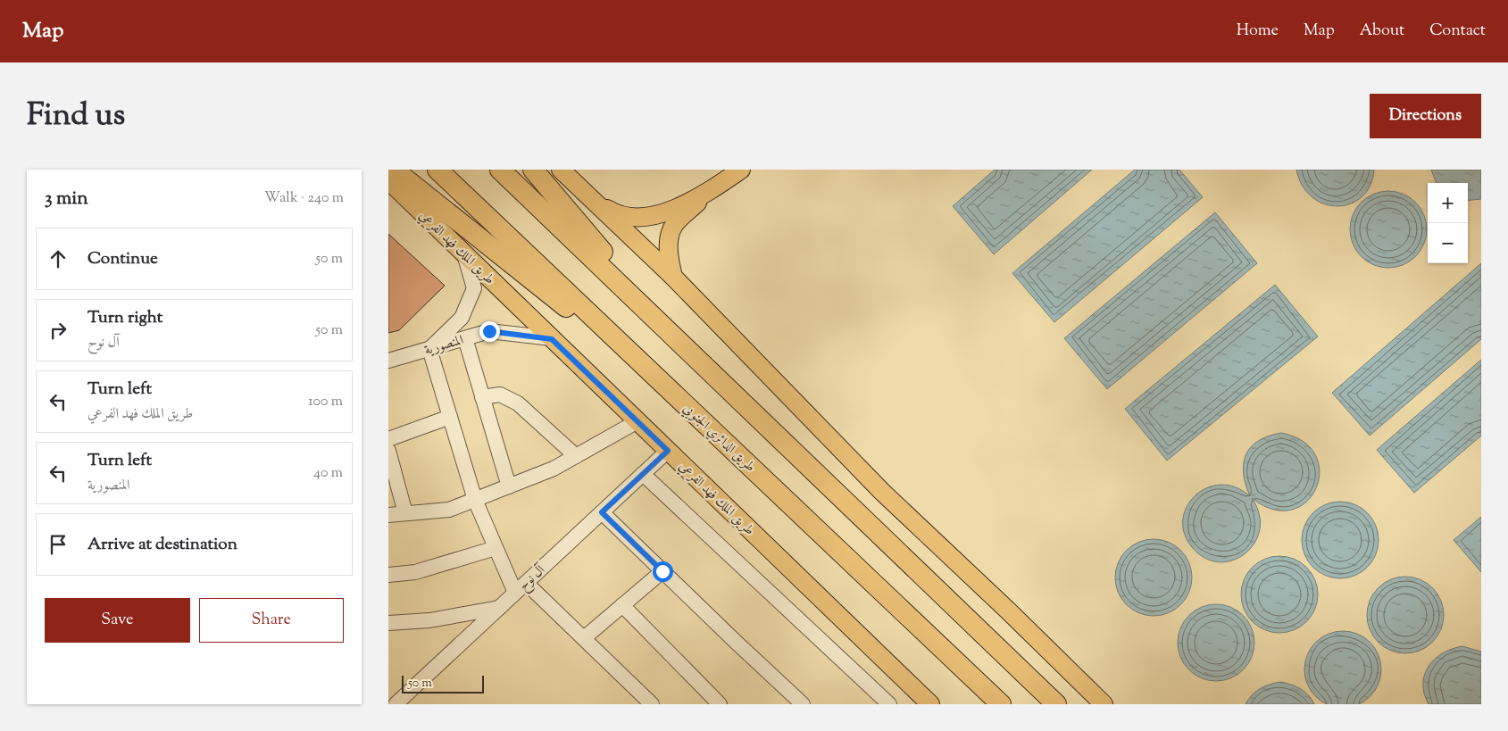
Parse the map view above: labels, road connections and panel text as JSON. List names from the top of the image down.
{
  "streets": {
    "highway": ["طريق الدائري الجنوبي"],
    "main road": ["طريق الملك فهد الفرعي"],
    "street": ["المنصورية", "آل نوح"]
  },
  "crossings": [
    ["طريق الملك فهد الفرعي", "المنصورية"],
    ["طريق الملك فهد الفرعي", "آل نوح"]
  ],
  "scale_bar": "50 m",
  "page": {
    "header": "Map",
    "nav": [
      "Home",
      "Map",
      "About",
      "Contact"
    ],
    "title": "Find us",
    "buttons": [
      "Directions",
      ["Save", "Share"]
    ],
    "heading": ["3 min", "Walk · 240 m"],
    "map_buttons": ["+", "−"],
    "list": [
      ["Continue", "50 m"],
      ["Turn right", "آل نوح", "50 m"],
      ["Turn left", "طريق الملك فهد الفرعي", "100 m"],
      ["Turn left", "المنصورية", "40 m"],
      "Arrive at destination"
    ],
    "scale": "50 m"
  }
}
